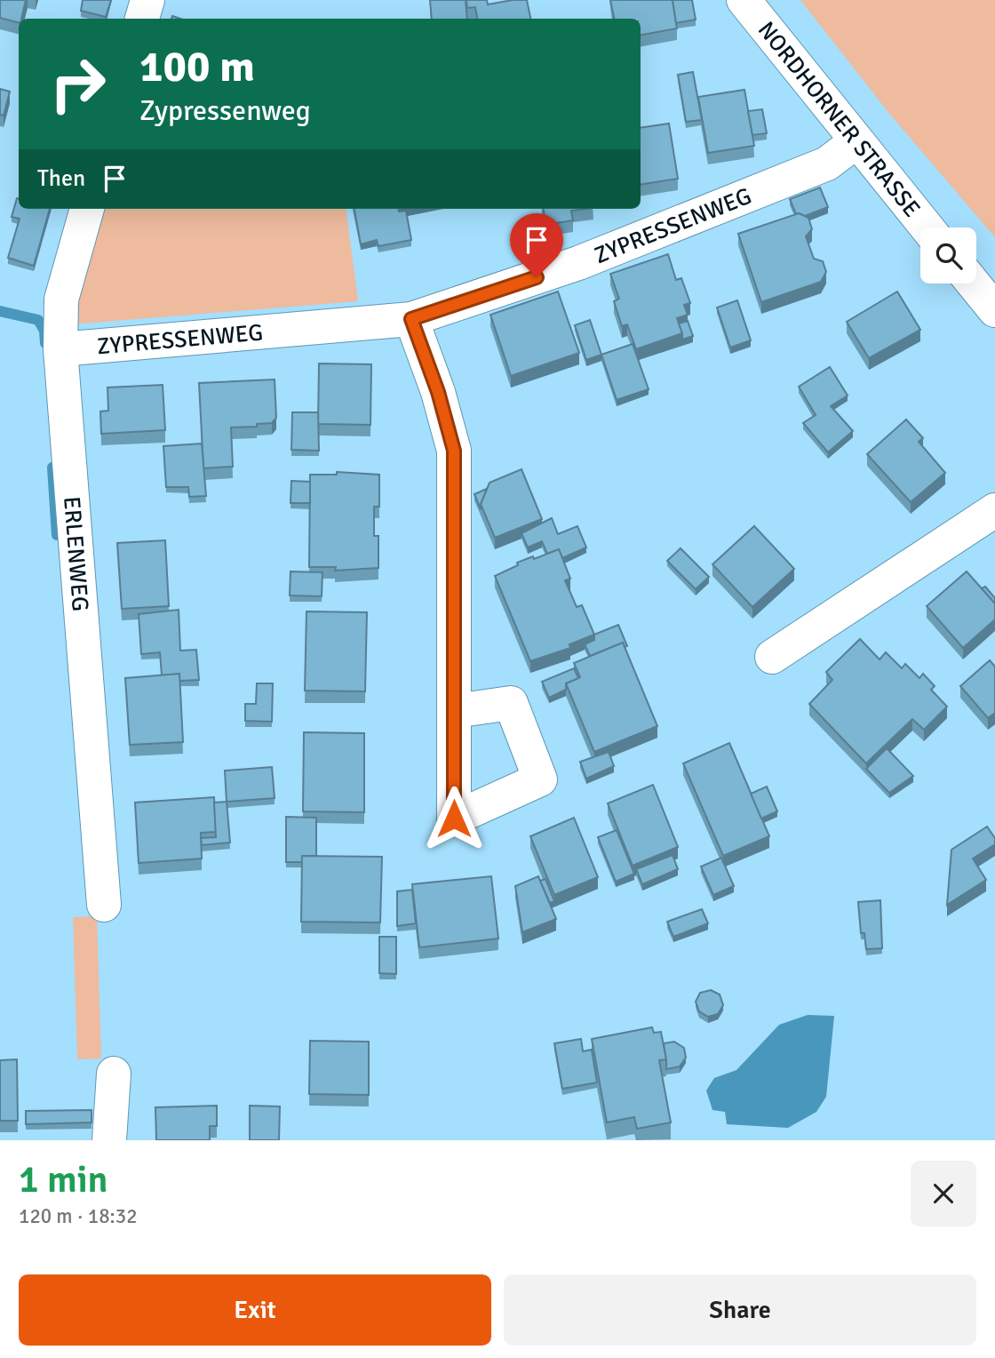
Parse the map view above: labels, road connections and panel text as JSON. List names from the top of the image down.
{
  "streets": {
    "street": ["NORDHORNER STRASSE", "ZYPRESSENWEG", "ERLENWEG"]
  },
  "crossings": [
    ["NORDHORNER STRASSE", "ZYPRESSENWEG"],
    ["ZYPRESSENWEG", "ERLENWEG"]
  ],
  "page": {
    "turn": ["100 m", "Zypressenweg"],
    "then": "Then",
    "heading": ["1 min", "120 m · 18:32"],
    "buttons": ["Exit", "Share"]
  }
}
